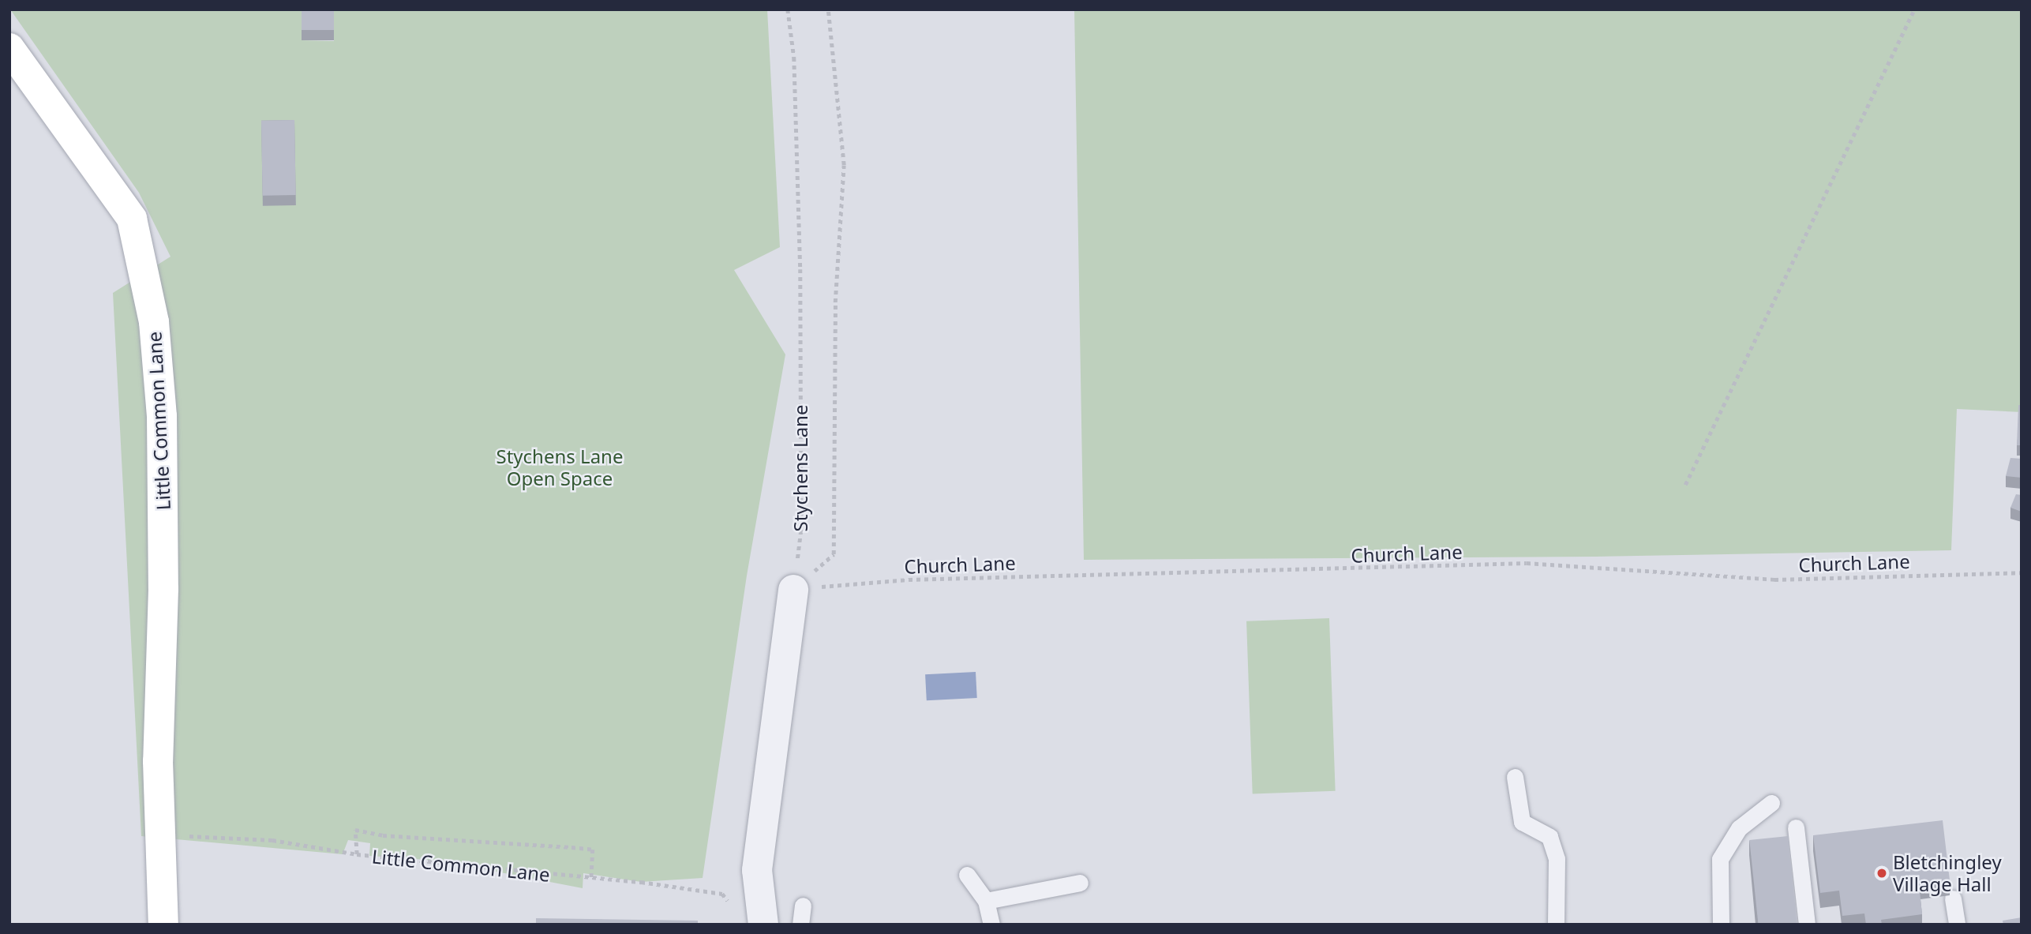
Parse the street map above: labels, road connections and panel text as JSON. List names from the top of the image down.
{
  "streets": {
    "street": ["Little Common Lane"],
    "path": ["Stychens Lane", "Church Lane"]
  },
  "crossings": [
    ["Stychens Lane", "Church Lane"]
  ],
  "parks": ["Stychens Lane Open Space"],
  "places": ["Bletchingley Village Hall"]
}
